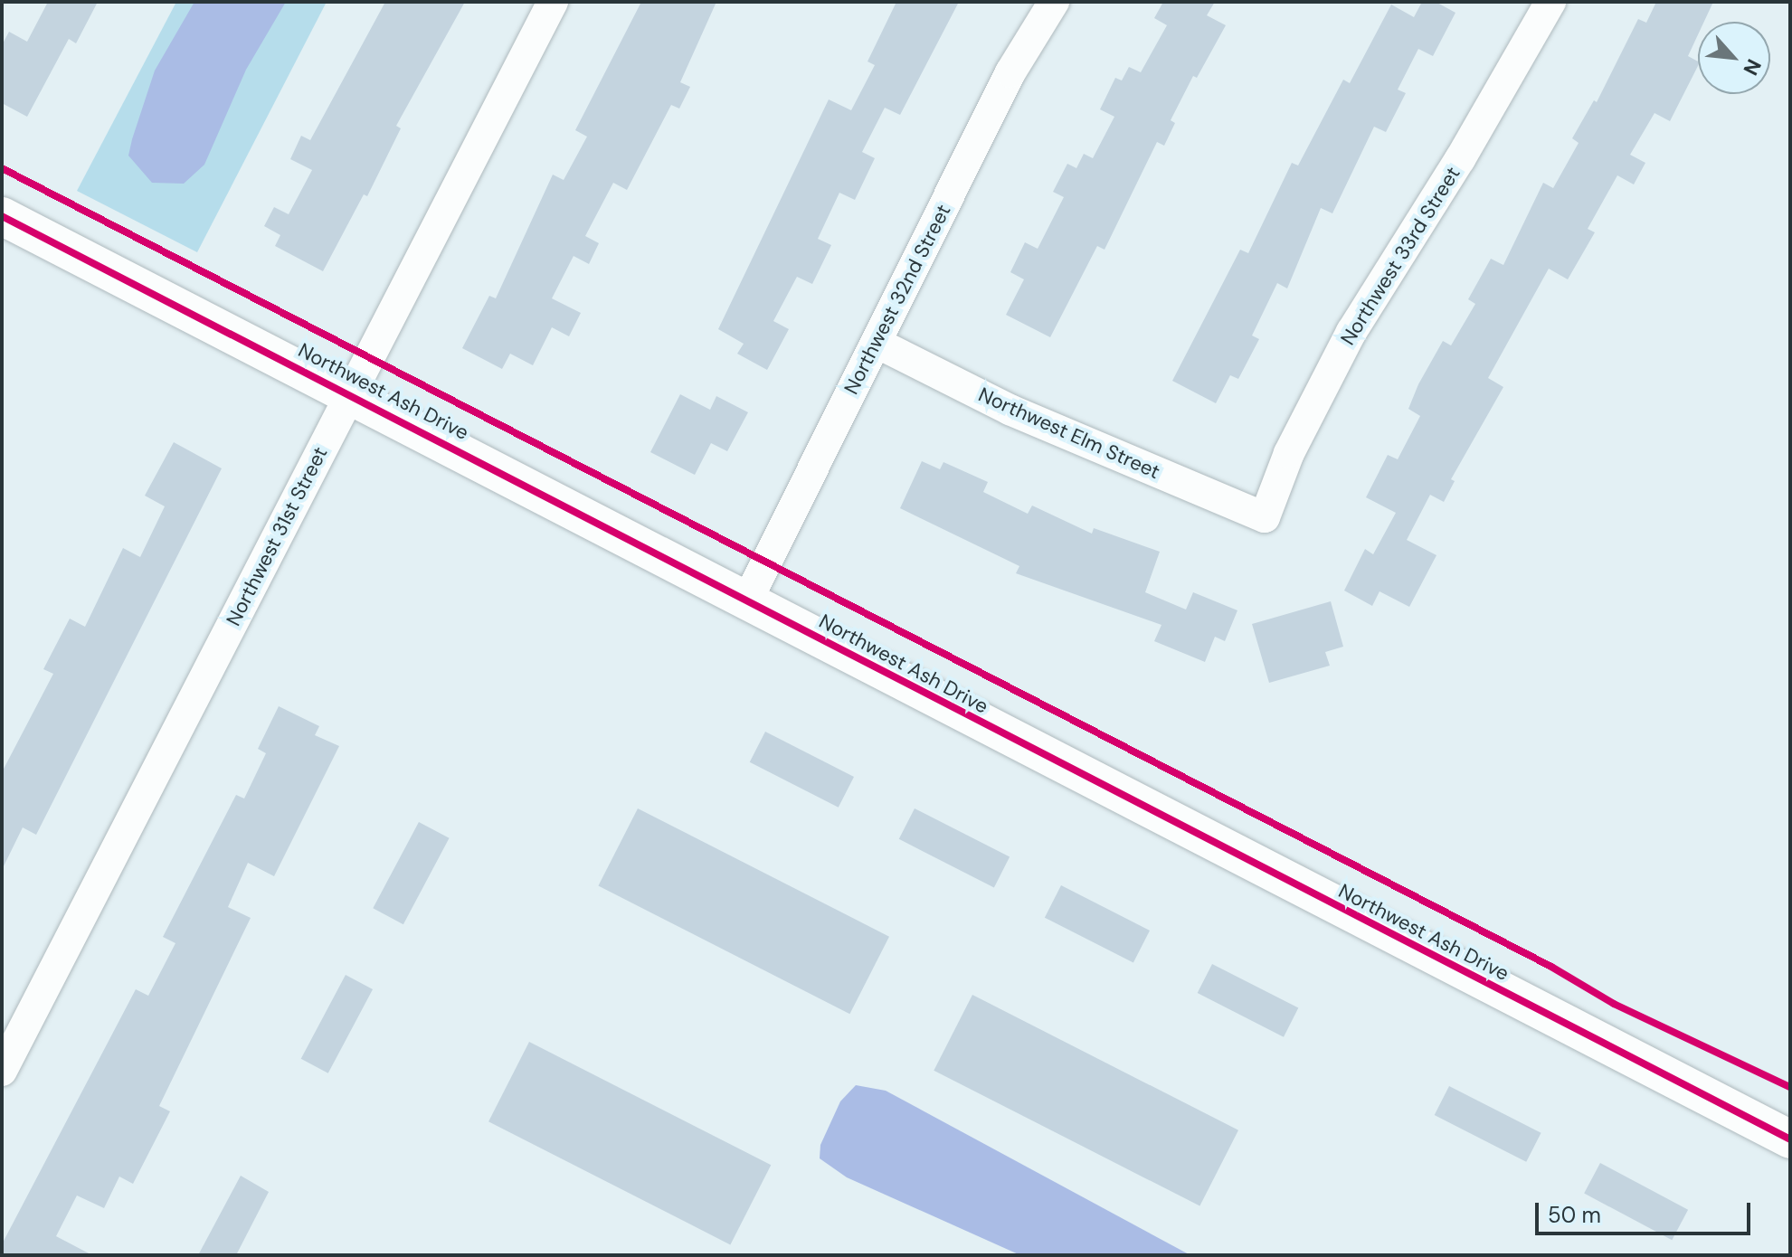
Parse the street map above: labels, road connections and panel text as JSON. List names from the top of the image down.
{
  "streets": {
    "street": [
      "Northwest 33rd Street",
      "Northwest 32nd Street",
      "Northwest Ash Drive",
      "Northwest Elm Street",
      "Northwest 31st Street"
    ]
  },
  "crossings": [
    ["Northwest 33rd Street", "Northwest Elm Street"],
    ["Northwest 32nd Street", "Northwest Ash Drive"],
    ["Northwest 32nd Street", "Northwest Elm Street"],
    ["Northwest Ash Drive", "Northwest 31st Street"]
  ],
  "scale_bar": "50 m",
  "north": "bottom right"
}
